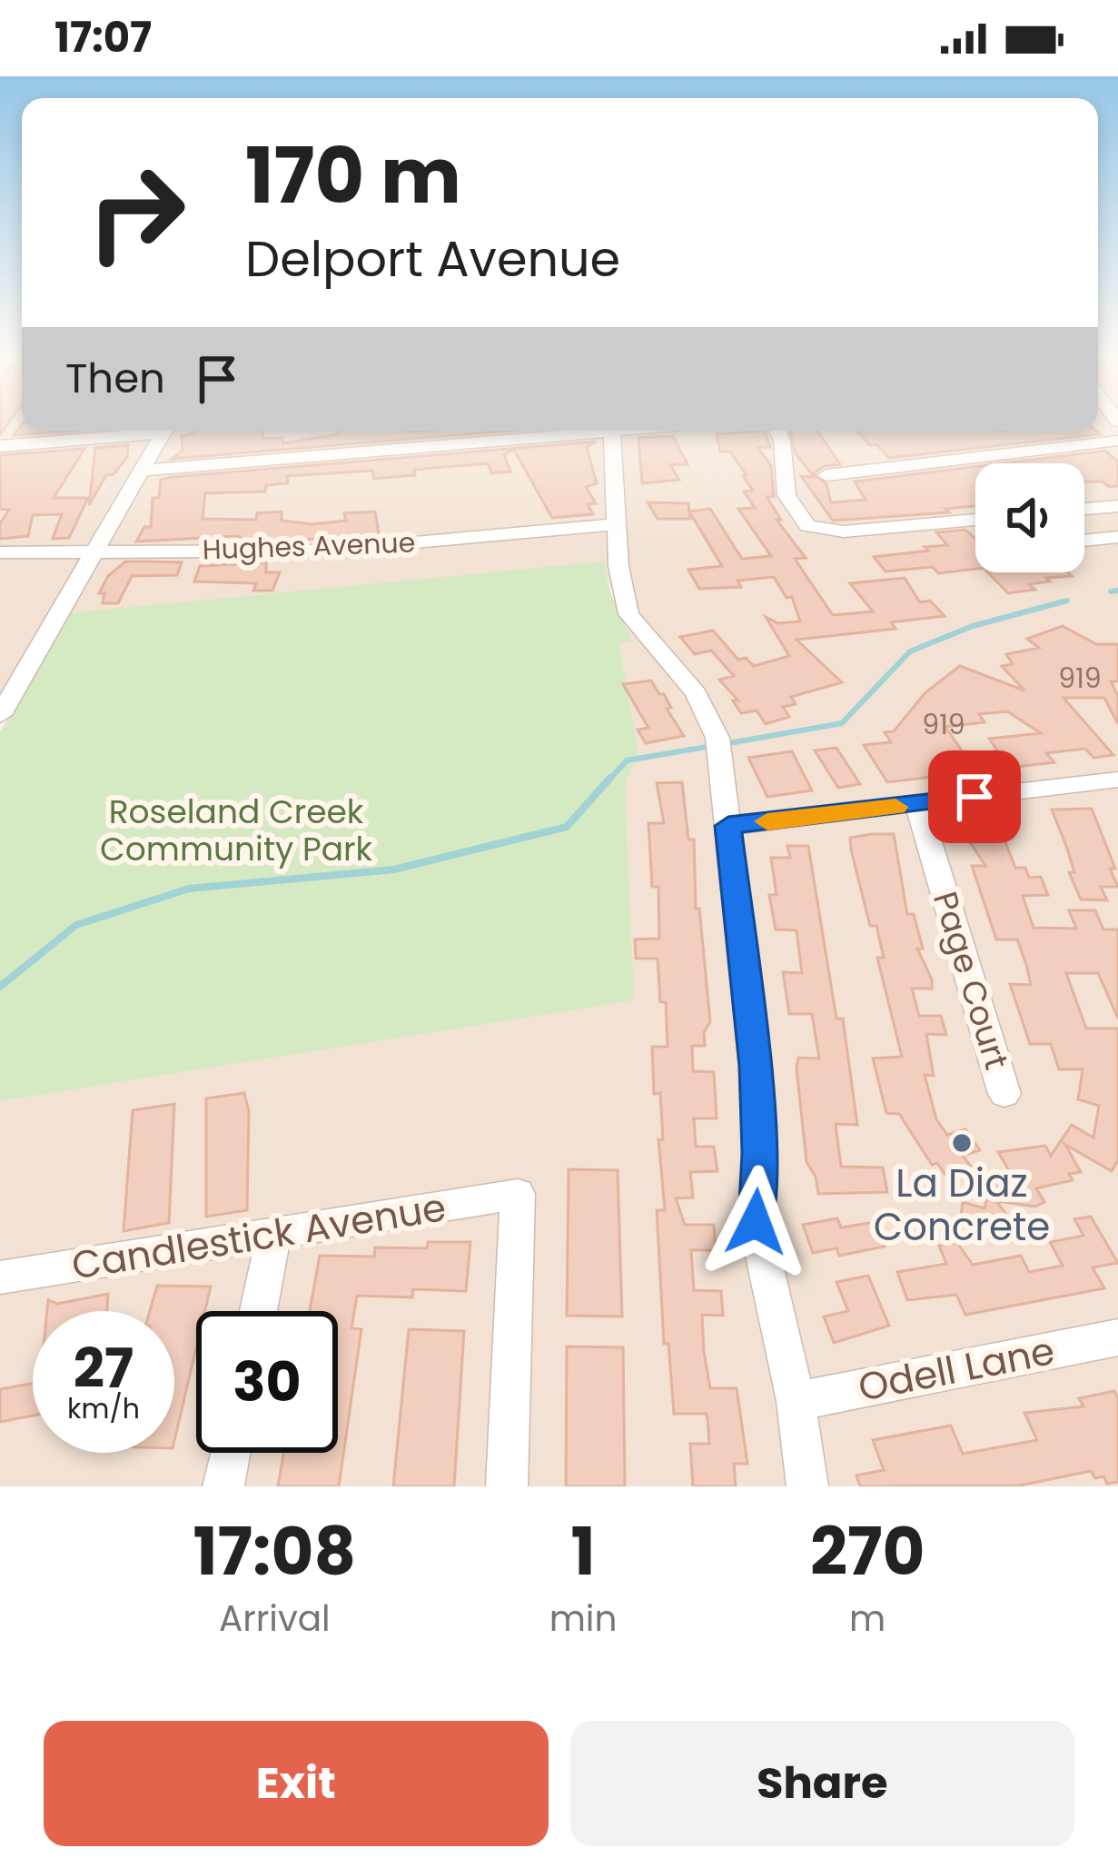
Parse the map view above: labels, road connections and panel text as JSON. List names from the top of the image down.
{
  "streets": {
    "street": [
      "Hughes Avenue",
      "Page Court",
      "Candlestick Avenue",
      "Odell Lane"
    ]
  },
  "parks": ["Roseland Creek Community Park"],
  "places": ["La Diaz Concrete"],
  "house_numbers": ["919", "919"],
  "page": {
    "status": "17:07",
    "turn": ["170 m", "Delport Avenue"],
    "then": "Then",
    "speed": "27 km/h",
    "limit": "30",
    "eta": [
      "17:08",
      "Arrival",
      "1",
      "min",
      "270",
      "m"
    ],
    "buttons": ["Exit", "Share"]
  }
}
